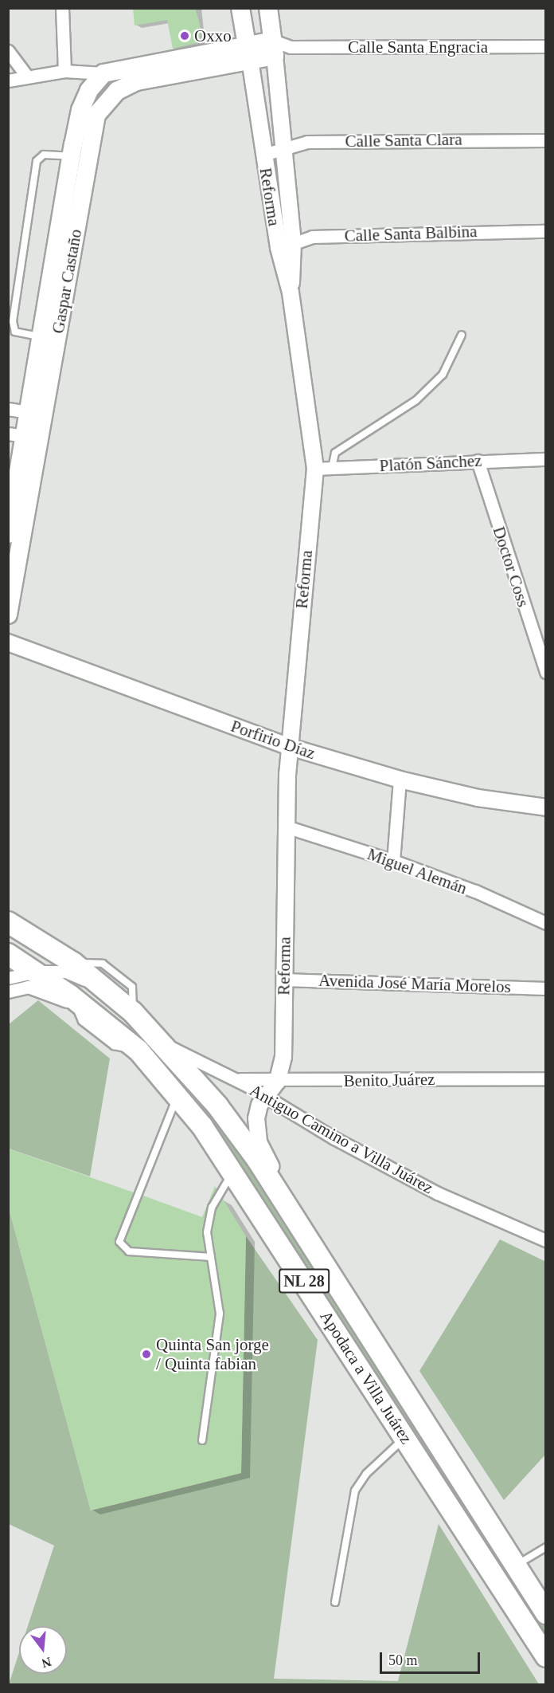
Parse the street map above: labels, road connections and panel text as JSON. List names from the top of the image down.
{
  "streets": {
    "main road": ["Gaspar Castaño", "NL 28", "Apodaca a Villa Juárez"],
    "street": [
      "Calle Santa Engracia",
      "Calle Santa Clara",
      "Reforma",
      "Calle Santa Balbina",
      "Platón Sánchez",
      "Doctor Coss",
      "Porfirio Díaz",
      "Miguel Alemán",
      "Avenida José María Morelos",
      "Benito Juárez",
      "Antiguo Camino a Villa Juárez"
    ]
  },
  "crossings": [
    ["Calle Santa Engracia", "Gaspar Castaño"],
    ["Calle Santa Clara", "Reforma"],
    ["Reforma", "Calle Santa Balbina"],
    ["Reforma", "Gaspar Castaño"],
    ["Reforma", "Platón Sánchez"],
    ["Reforma", "Porfirio Díaz"],
    ["Reforma", "Miguel Alemán"],
    ["Reforma", "Avenida José María Morelos"],
    ["Reforma", "Benito Juárez"],
    ["Platón Sánchez", "Doctor Coss"],
    ["Benito Juárez", "Antiguo Camino a Villa Juárez"],
    ["Antiguo Camino a Villa Juárez", "Apodaca a Villa Juárez"]
  ],
  "places": ["Oxxo", "Quinta San jorge / Quinta fabian"],
  "scale_bar": "50 m",
  "north": "bottom"
}
